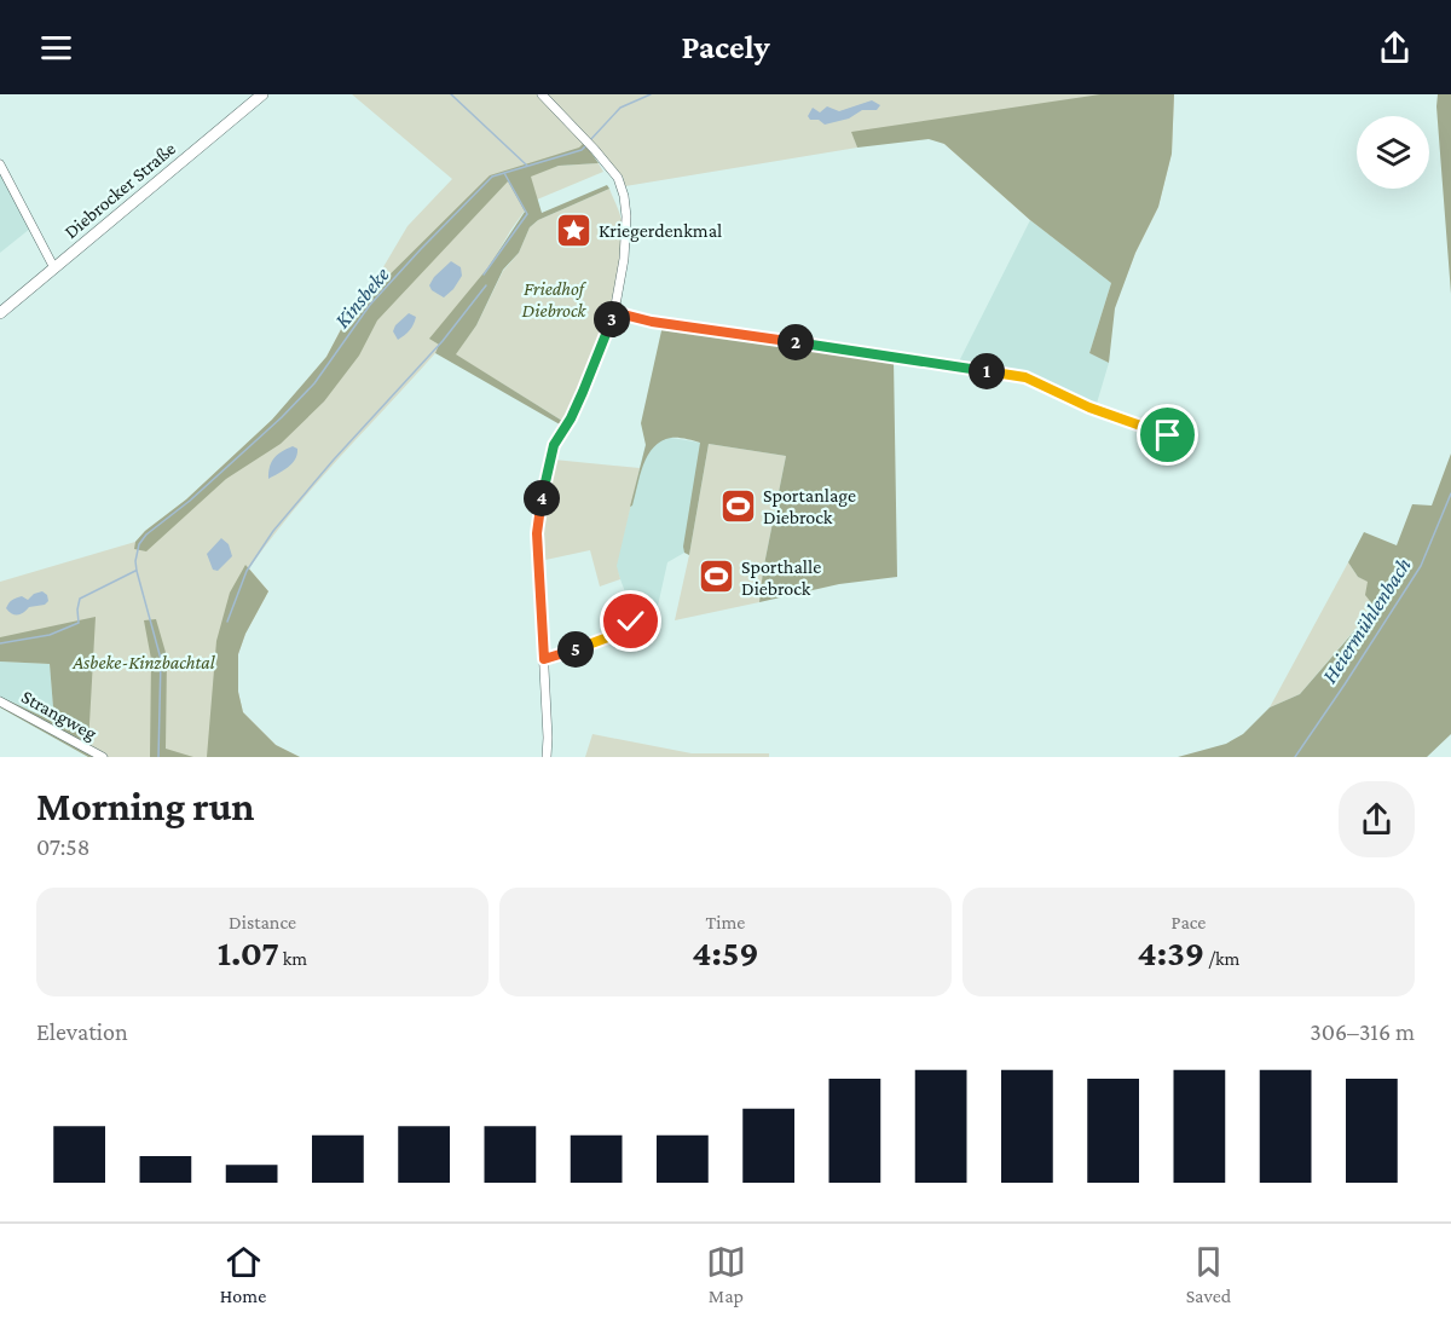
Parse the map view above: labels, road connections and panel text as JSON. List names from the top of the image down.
{
  "streets": {
    "main road": ["Diebrocker Straße"],
    "street": ["Strangweg"]
  },
  "water": ["Kinsbeke", "Heiermühlenbach"],
  "parks": ["Friedhof Diebrock", "Asbeke-Kinzbachtal"],
  "places": {
    "place": ["Kriegerdenkmal"],
    "sports": ["Sportanlage Diebrock", "Sporthalle Diebrock"]
  },
  "page": {
    "header": "Pacely",
    "pins": [
      "3",
      "2",
      "1",
      "4",
      "5"
    ],
    "heading": ["Morning run", "07:58"],
    "stats": [
      ["Distance", "1.07 km"],
      ["Time", "4:59"],
      ["Pace", "4:39 /km"]
    ],
    "chart": ["Elevation", "306–316 m"],
    "tabs": ["Home", "Map", "Saved"]
  }
}
